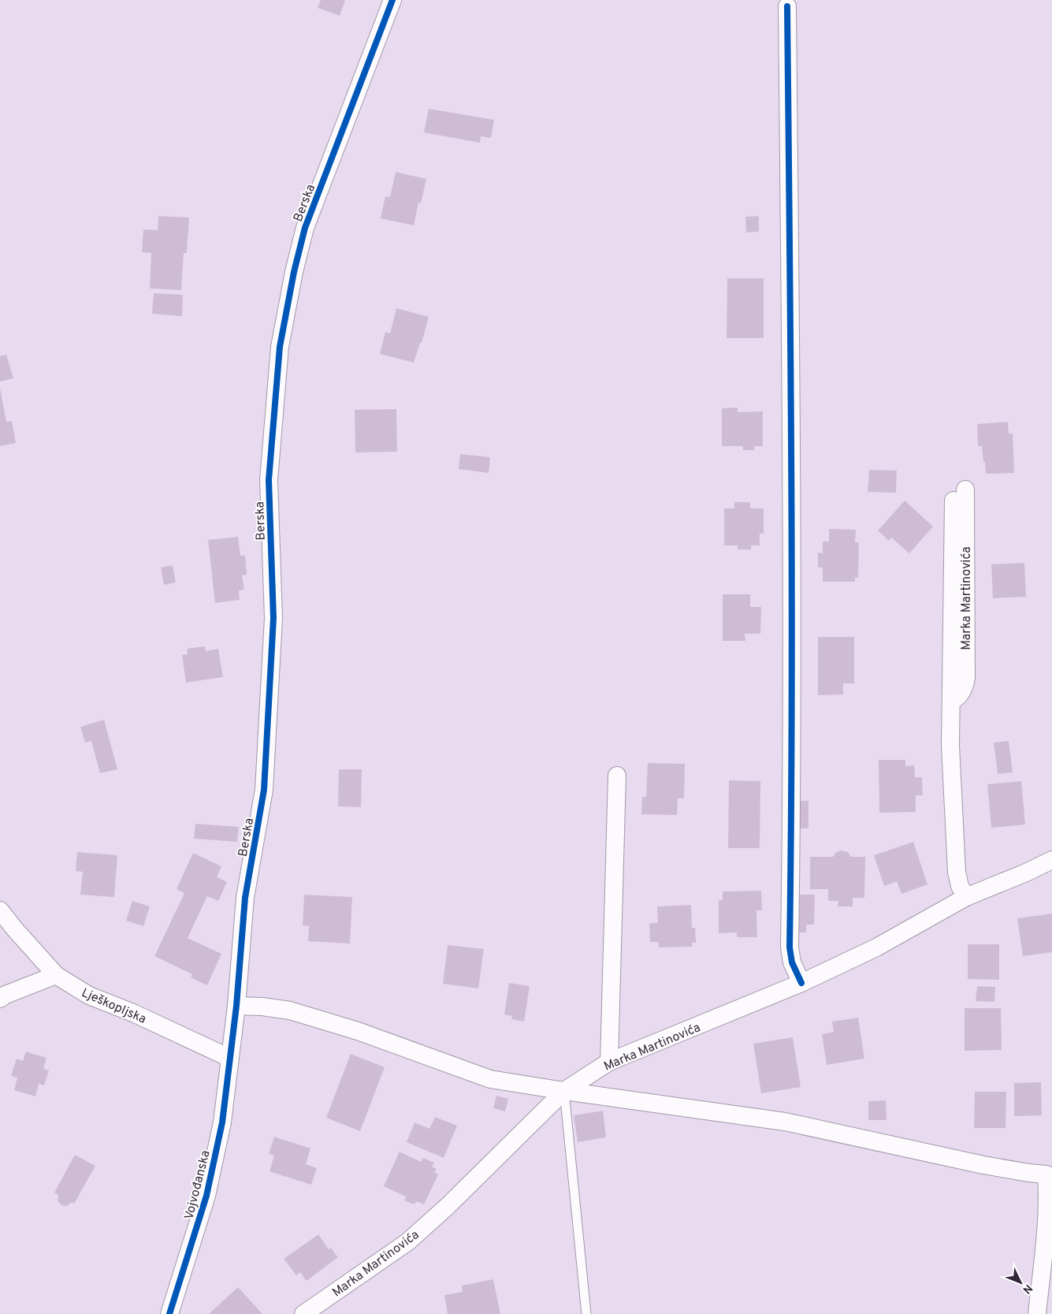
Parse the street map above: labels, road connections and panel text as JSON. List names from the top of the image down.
{
  "streets": {
    "street": [
      "Berska",
      "Marka Martinovića",
      "Lješkopljska",
      "Vojvođanska"
    ]
  },
  "crossings": [
    ["Berska", "Lješkopljska"],
    ["Berska", "Vojvođanska"],
    ["Lješkopljska", "Vojvođanska"]
  ],
  "north": "bottom right"
}
